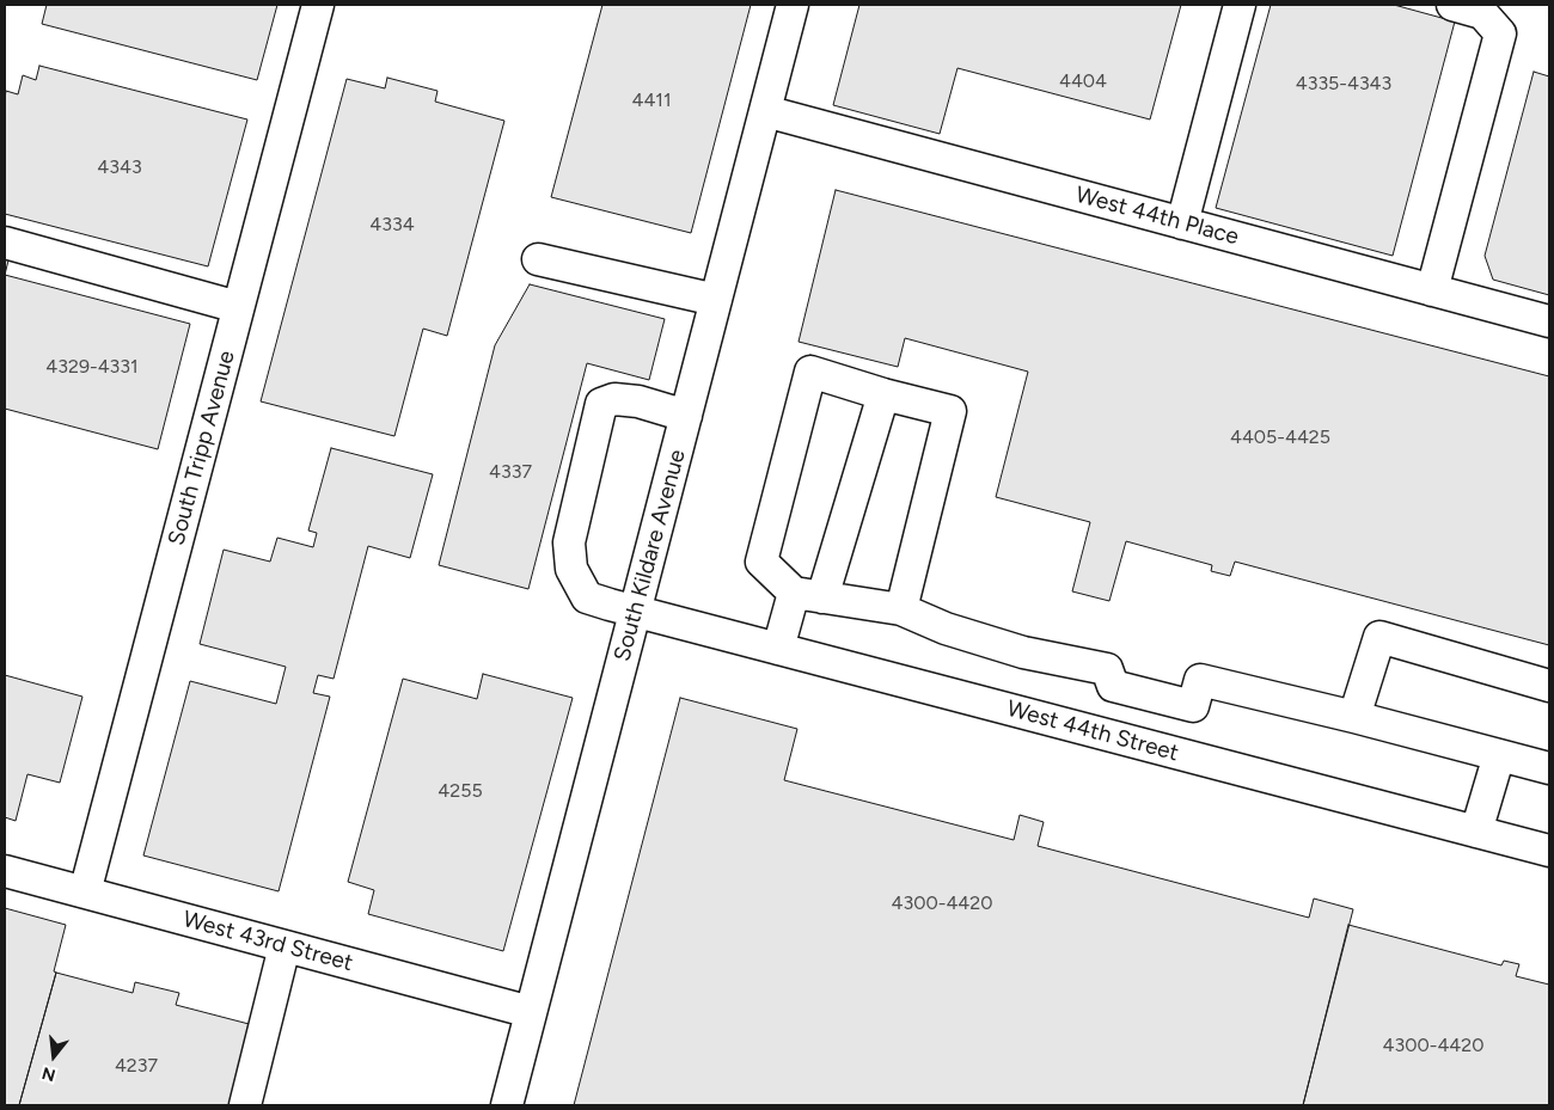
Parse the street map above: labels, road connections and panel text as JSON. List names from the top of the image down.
{
  "streets": {
    "street": [
      "West 44th Place",
      "South Tripp Avenue",
      "South Kildare Avenue",
      "West 44th Street",
      "West 43rd Street"
    ]
  },
  "crossings": [
    ["West 44th Place", "South Kildare Avenue"],
    ["South Tripp Avenue", "West 43rd Street"],
    ["South Kildare Avenue", "West 44th Street"],
    ["South Kildare Avenue", "West 43rd Street"]
  ],
  "house_numbers": [
    "4404",
    "4335-4343",
    "4411",
    "4343",
    "4334",
    "4329-4331",
    "4405-4425",
    "4337",
    "4255",
    "4300-4420",
    "4300-4420",
    "4237"
  ],
  "north": "bottom"
}
